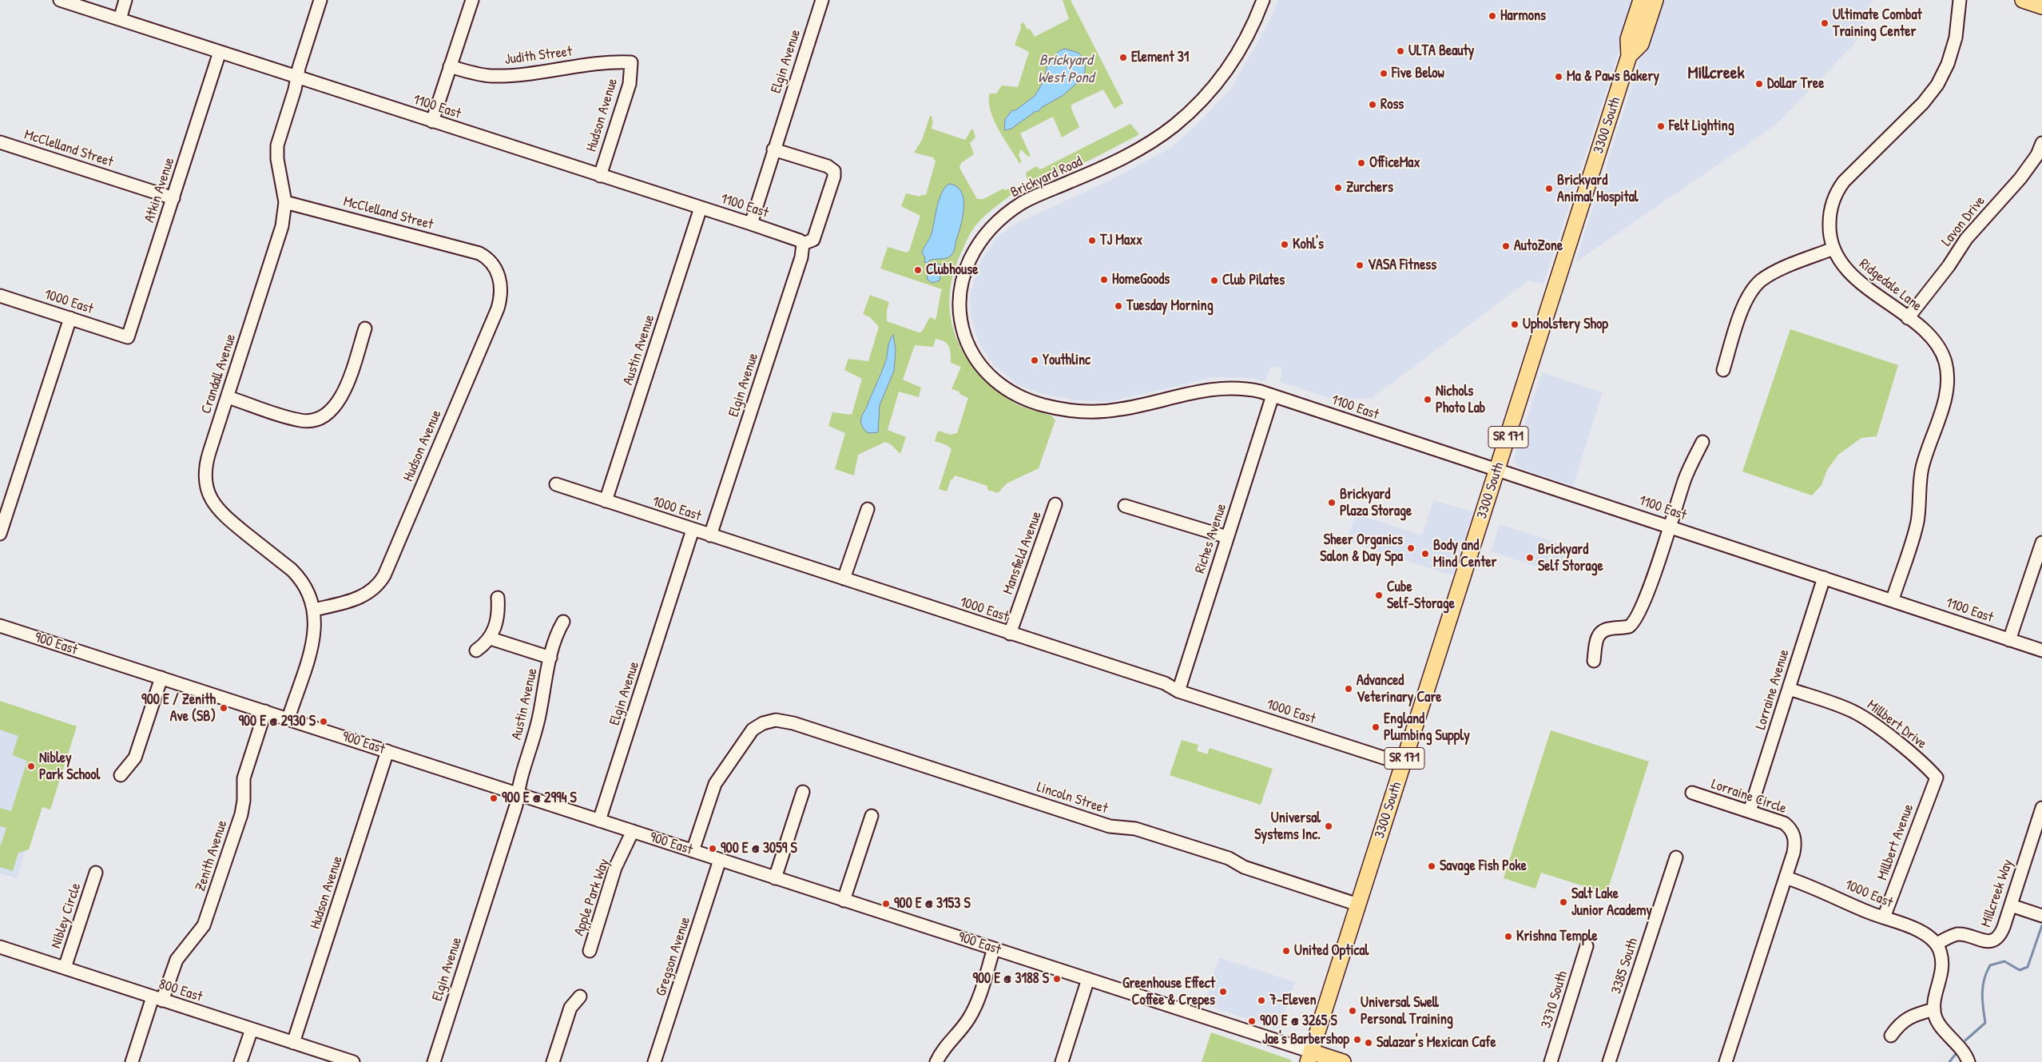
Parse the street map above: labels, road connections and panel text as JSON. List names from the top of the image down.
{
  "streets": {
    "main road": ["3300 South", "SR 171", "900 East"],
    "street": [
      "Judith Street",
      "Elgin Avenue",
      "1100 East",
      "Hudson Avenue",
      "McClelland Street",
      "Brickyard Road",
      "Atkin Avenue",
      "Lavon Drive",
      "Ridgedale Lane",
      "1000 East",
      "Austin Avenue",
      "Crandall Avenue",
      "Riches Avenue",
      "Mansfield Avenue",
      "Lorraine Avenue",
      "Millbert Drive",
      "Lorraine Circle",
      "Lincoln Street",
      "Millbert Avenue",
      "Zenith Avenue",
      "Millcreek Way",
      "Apple Park Way",
      "Nibley Circle",
      "Gregson Avenue",
      "3385 South",
      "800 East",
      "3370 South"
    ]
  },
  "crossings": [
    ["Judith Street", "Hudson Avenue"],
    ["Elgin Avenue", "1100 East"],
    ["Elgin Avenue", "1000 East"],
    ["Elgin Avenue", "Austin Avenue"],
    ["Elgin Avenue", "900 East"],
    ["1100 East", "Hudson Avenue"],
    ["1100 East", "3300 South"],
    ["1100 East", "Brickyard Road"],
    ["1100 East", "Atkin Avenue"],
    ["1100 East", "Ridgedale Lane"],
    ["1100 East", "Austin Avenue"],
    ["1100 East", "Crandall Avenue"],
    ["1100 East", "Riches Avenue"],
    ["1100 East", "Lorraine Avenue"],
    ["Hudson Avenue", "McClelland Street"],
    ["Hudson Avenue", "Crandall Avenue"],
    ["Hudson Avenue", "900 East"],
    ["Hudson Avenue", "800 East"],
    ["3300 South", "1000 East"],
    ["3300 South", "900 East"],
    ["3300 South", "Lincoln Street"],
    ["McClelland Street", "Atkin Avenue"],
    ["McClelland Street", "Crandall Avenue"],
    ["Brickyard Road", "Riches Avenue"],
    ["Atkin Avenue", "1000 East"],
    ["Lavon Drive", "Ridgedale Lane"],
    ["1000 East", "Austin Avenue"],
    ["1000 East", "Riches Avenue"],
    ["1000 East", "Mansfield Avenue"],
    ["1000 East", "Lorraine Circle"],
    ["1000 East", "Millbert Avenue"],
    ["1000 East", "Millcreek Way"],
    ["Austin Avenue", "900 East"],
    ["Crandall Avenue", "900 East"],
    ["900 East", "Lincoln Street"],
    ["900 East", "Zenith Avenue"],
    ["900 East", "Apple Park Way"],
    ["900 East", "Gregson Avenue"],
    ["Lorraine Avenue", "Millbert Drive"],
    ["Lorraine Avenue", "Lorraine Circle"],
    ["Millbert Drive", "Millbert Avenue"],
    ["Zenith Avenue", "800 East"],
    ["Nibley Circle", "800 East"]
  ],
  "districts": ["Millcreek"],
  "water": ["Brickyard West Pond"],
  "places": [
    "Harmons",
    "Ultimate Combat Training Center",
    "ULTA Beauty",
    "Element 31",
    "Five Below",
    "Ma & Paws Bakery",
    "Dollar Tree",
    "Ross",
    "Felt Lighting",
    "OfficeMax",
    "Zurchers",
    "Brickyard Animal Hospital",
    "TJ Maxx",
    "Kohl's",
    "AutoZone",
    "VASA Fitness",
    "Clubhouse",
    "HomeGoods",
    "Club Pilates",
    "Tuesday Morning",
    "Upholstery Shop",
    "Youthlinc",
    "Nichols Photo Lab",
    "Brickyard Plaza Storage",
    "Sheer Organics Salon & Day Spa",
    "Body and Mind Center",
    "Brickyard Self Storage",
    "Cube Self-Storage",
    "Advanced Veterinary Care",
    "900 E / Zenith Ave (SB)",
    "900 E @ 2930 S",
    "England Plumbing Supply",
    "Nibley Park School",
    "900 E @ 2994 S",
    "Universal Systems Inc.",
    "900 E @ 3059 S",
    "Savage Fish Poke",
    "Salt Lake Junior Academy",
    "900 E @ 3153 S",
    "Krishna Temple",
    "United Optical",
    "900 E @ 3188 S",
    "Greenhouse Effect Coffee & Crepes",
    "7-Eleven",
    "Universal Swell Personal Training",
    "900 E @ 3265 S",
    "Jae's Barbershop",
    "Salazar's Mexican Cafe"
  ]
}
